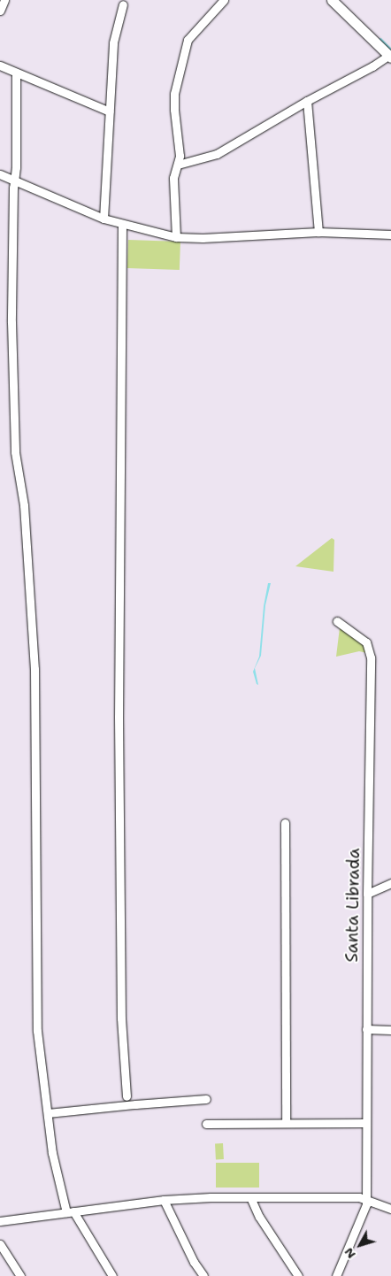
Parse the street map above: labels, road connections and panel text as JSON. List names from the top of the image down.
{
  "streets": {
    "street": ["Santa Librada"]
  },
  "north": "bottom left"
}
